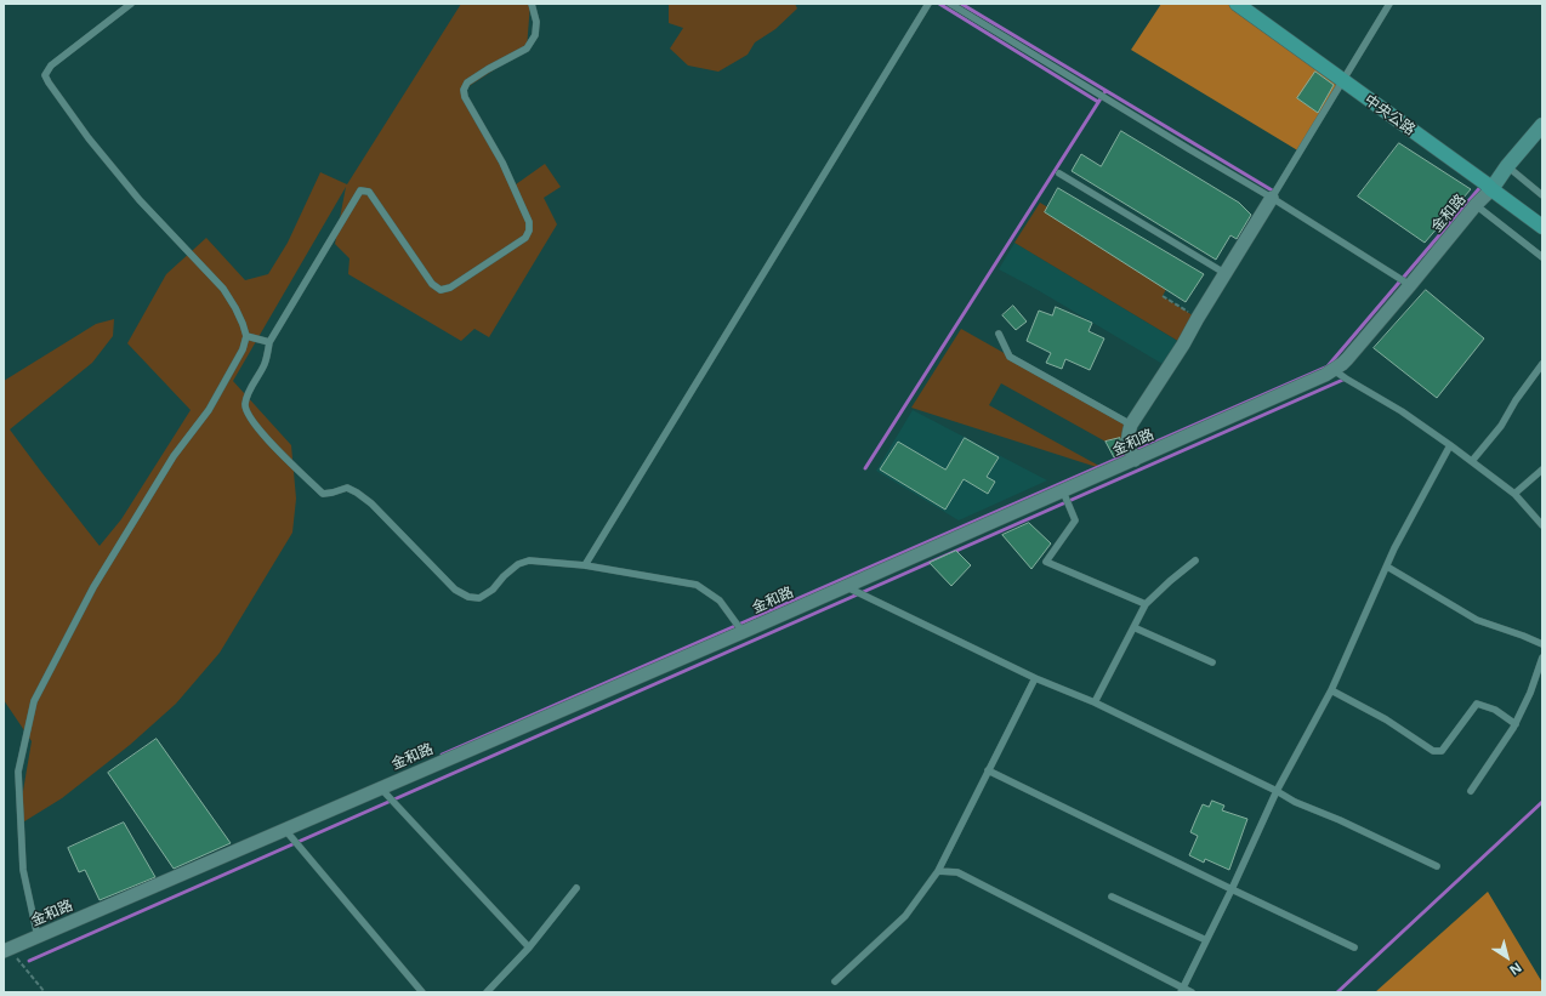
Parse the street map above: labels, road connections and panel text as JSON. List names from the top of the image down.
{
  "streets": {
    "main road": ["中央公路"],
    "street": ["金和路"]
  },
  "crossings": [
    ["中央公路", "金和路"]
  ],
  "north": "bottom right"
}
